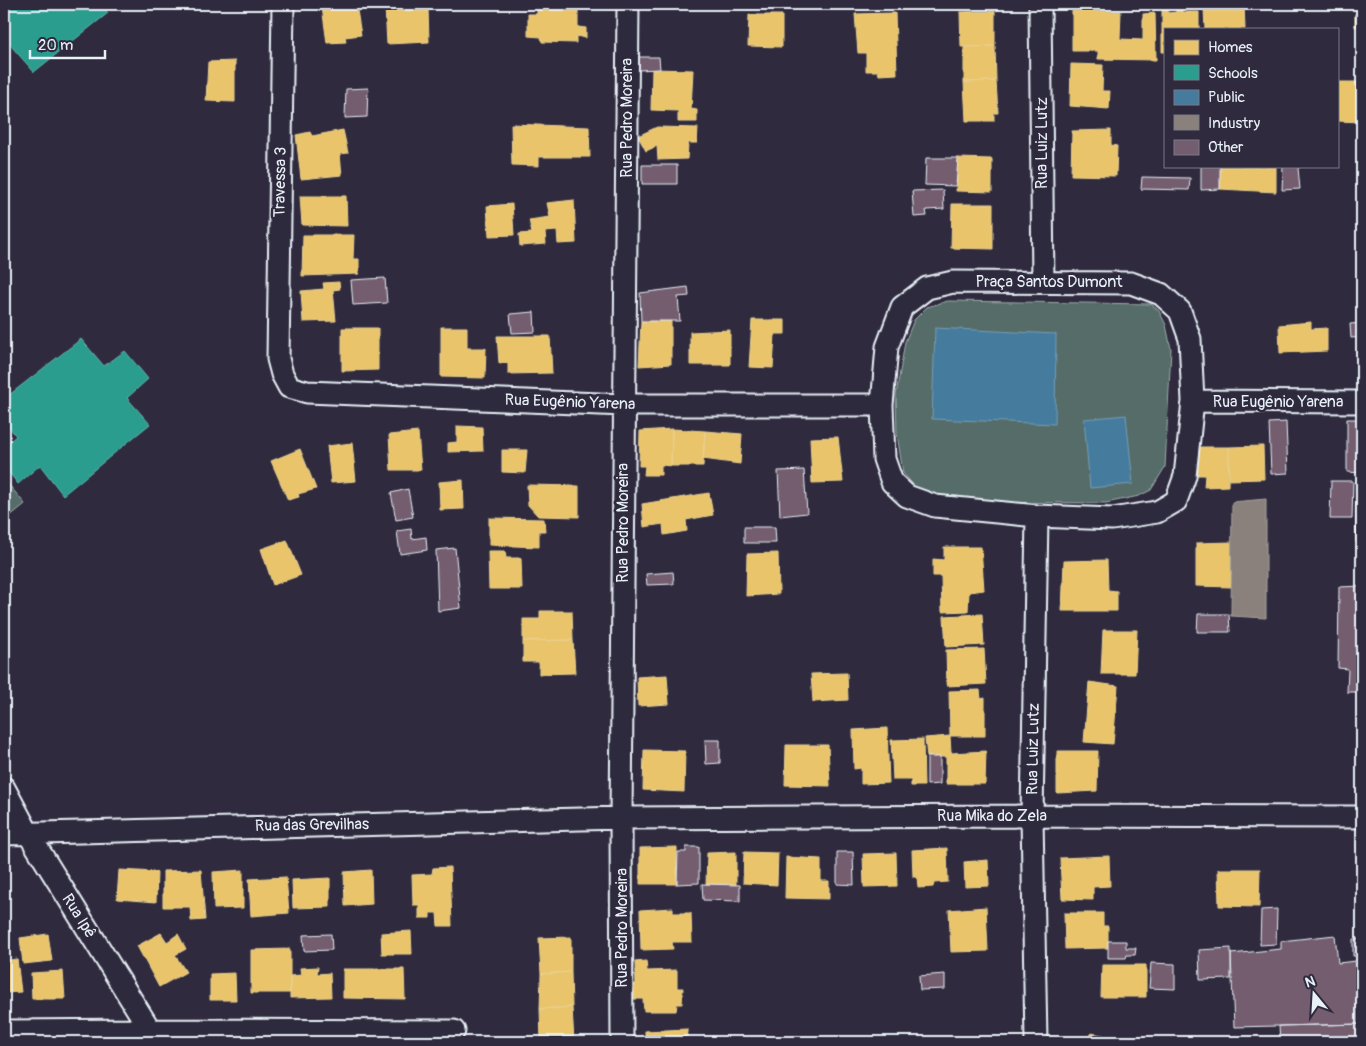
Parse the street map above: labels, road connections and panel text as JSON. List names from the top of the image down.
{
  "streets": {
    "street": [
      "Rua Pedro Moreira",
      "Rua Luiz Lutz",
      "Travessa 3",
      "Praça Santos Dumont",
      "Rua Eugênio Yarena",
      "Rua Mika do Zela",
      "Rua das Grevilhas",
      "Rua Ipê"
    ]
  },
  "crossings": [
    ["Rua Pedro Moreira", "Rua Eugênio Yarena"],
    ["Rua Pedro Moreira", "Rua Mika do Zela"],
    ["Rua Pedro Moreira", "Rua das Grevilhas"],
    ["Rua Luiz Lutz", "Praça Santos Dumont"],
    ["Rua Luiz Lutz", "Rua Mika do Zela"],
    ["Travessa 3", "Rua Eugênio Yarena"],
    ["Praça Santos Dumont", "Rua Eugênio Yarena"],
    ["Rua Mika do Zela", "Rua das Grevilhas"],
    ["Rua das Grevilhas", "Rua Ipê"]
  ],
  "legend": [
    "Homes",
    "Schools",
    "Public",
    "Industry",
    "Other"
  ],
  "scale_bar": "20 m",
  "north": "top"
}
